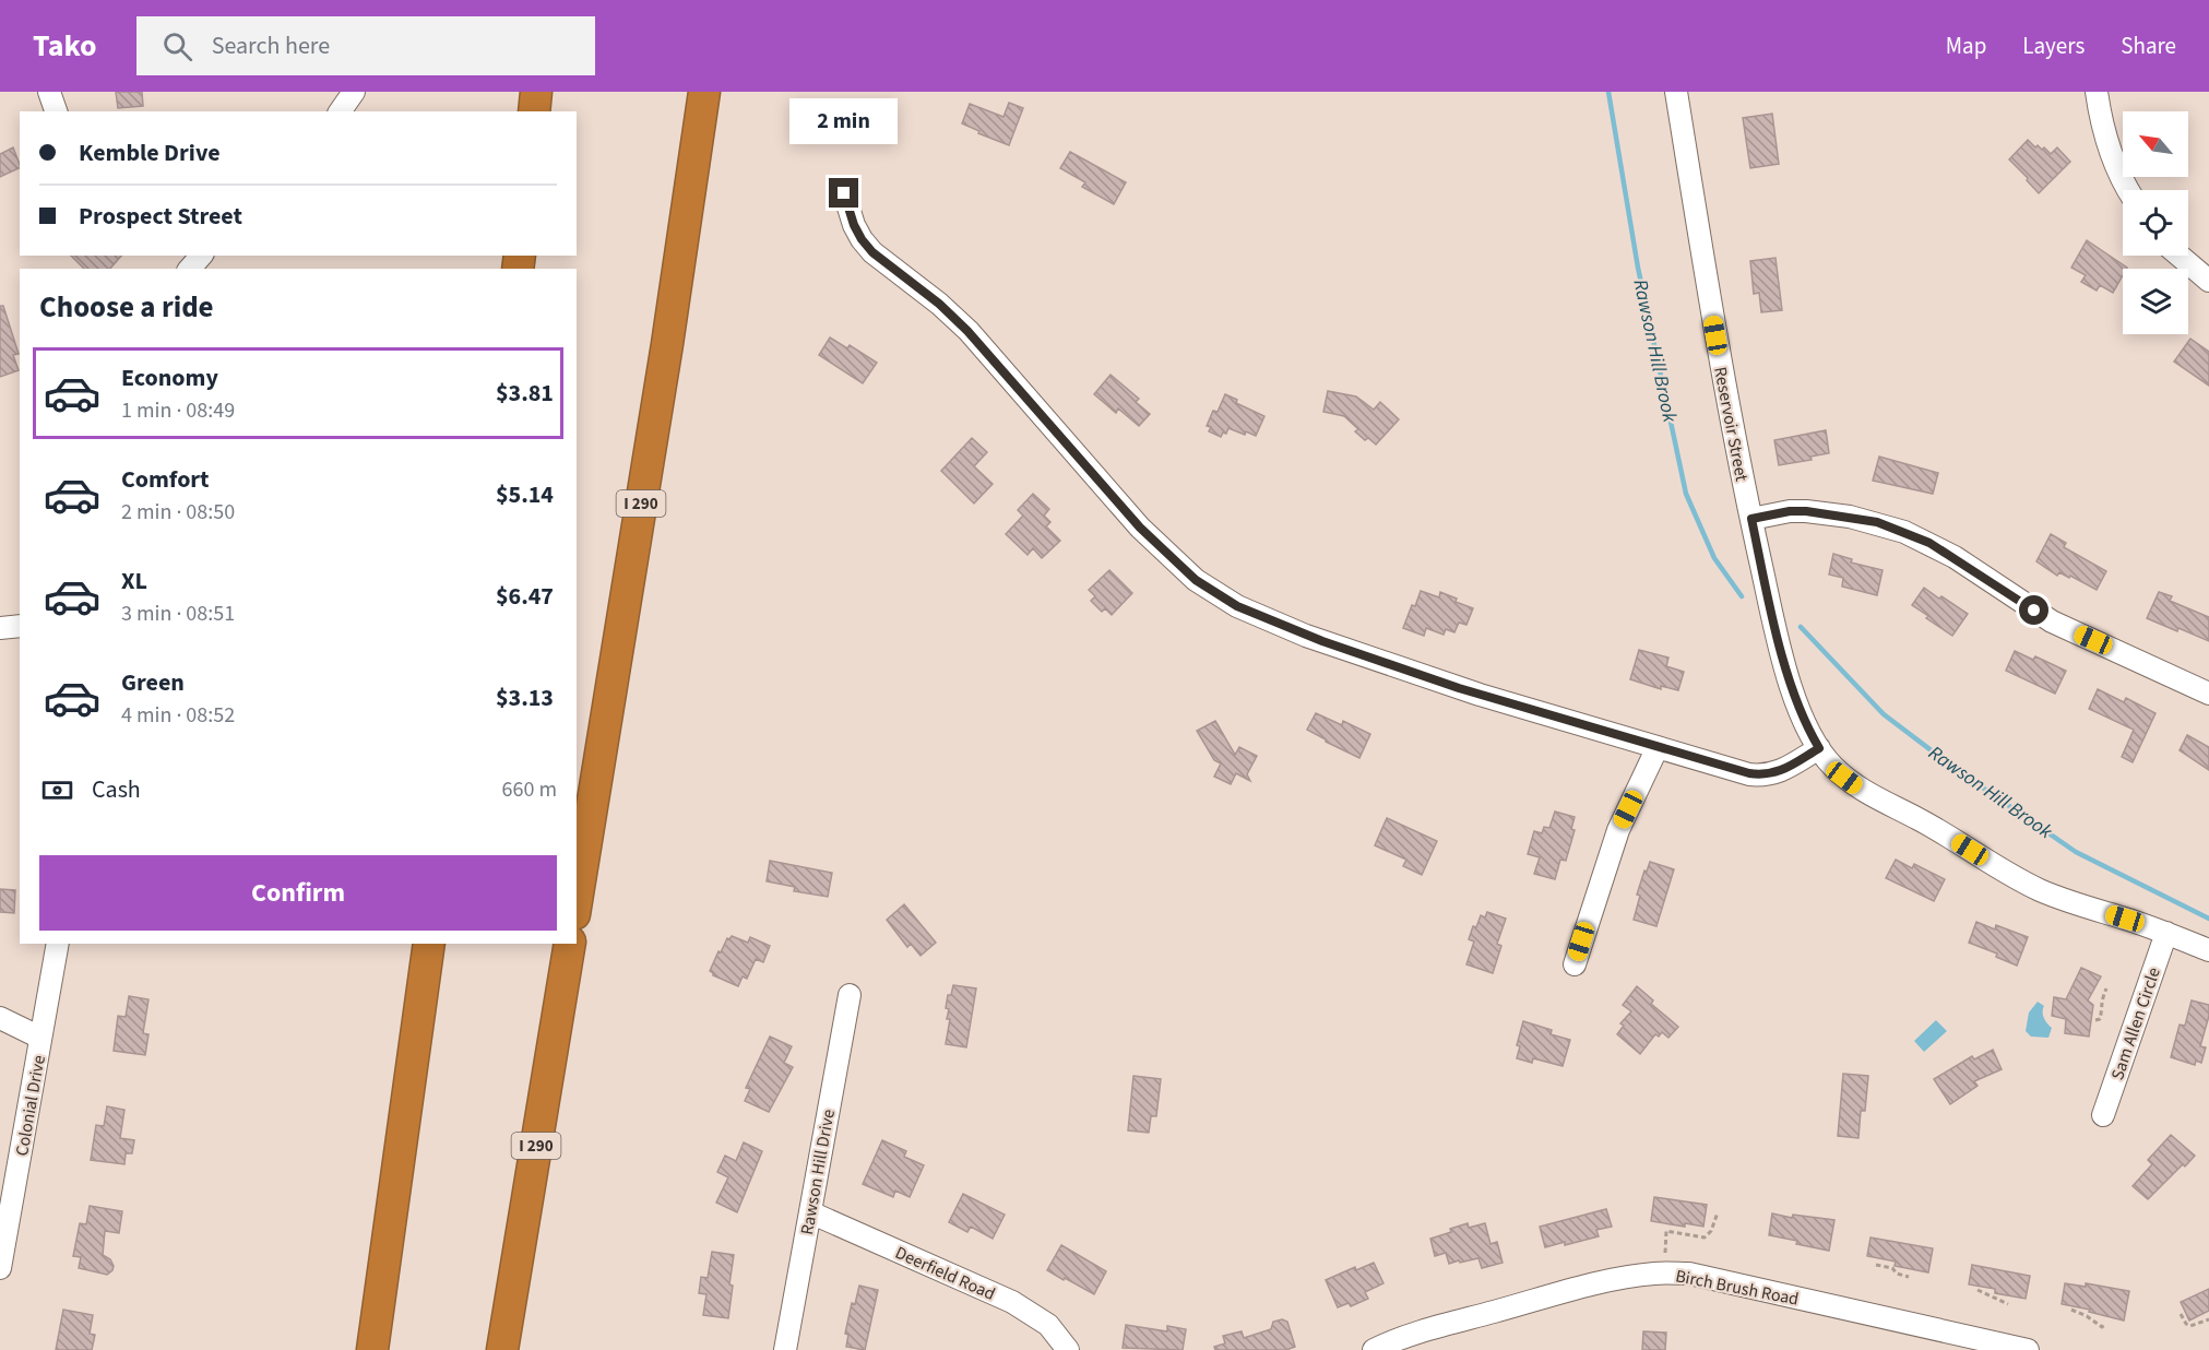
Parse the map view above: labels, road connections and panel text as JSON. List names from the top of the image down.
{
  "streets": {
    "highway": ["I 290"],
    "street": [
      "Reservoir Street",
      "Sam Allen Circle",
      "Colonial Drive",
      "Rawson Hill Drive",
      "Deerfield Road",
      "Birch Brush Road"
    ]
  },
  "crossings": [
    ["Reservoir Street", "Sam Allen Circle"],
    ["Rawson Hill Drive", "Deerfield Road"]
  ],
  "water": ["Rawson Hill Brook"],
  "north": "top left",
  "page": {
    "header": "Tako",
    "search": "Search here",
    "nav": ["Map", "Layers", "Share"],
    "bubble": "2 min",
    "banner": ["Kemble Drive", "Prospect Street"],
    "heading": "Choose a ride",
    "list": [
      {
        "name": "Economy",
        "note": "1 min · 08:49",
        "value": "$3.81"
      },
      {
        "name": "Comfort",
        "note": "2 min · 08:50",
        "value": "$5.14"
      },
      {
        "name": "XL",
        "note": "3 min · 08:51",
        "value": "$6.47"
      },
      {
        "name": "Green",
        "note": "4 min · 08:52",
        "value": "$3.13"
      }
    ],
    "pay": ["Cash", "660 m"],
    "buttons": "Confirm"
  }
}
